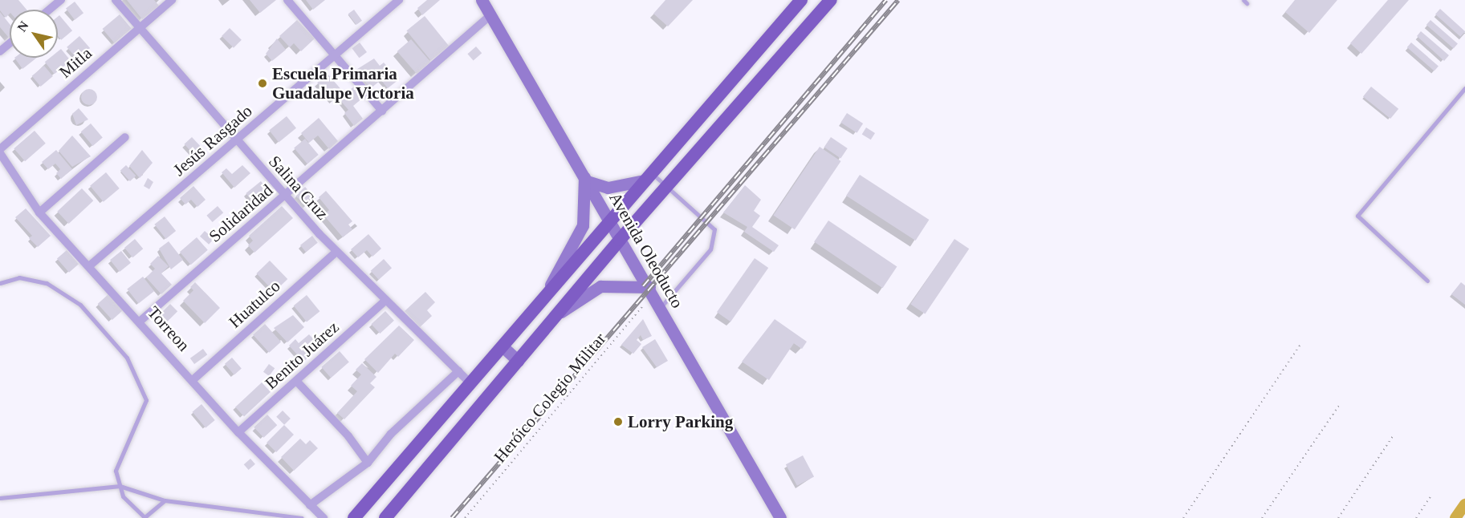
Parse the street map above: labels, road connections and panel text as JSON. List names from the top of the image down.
{
  "streets": {
    "main road": ["Avenida Oleoducto"],
    "street": [
      "Mitla",
      "Jesús Rasgado",
      "Salina Cruz",
      "Solidaridad",
      "Huatulco",
      "Torreon",
      "Benito Juárez"
    ],
    "path": ["Heróico Colegio Militar"]
  },
  "crossings": [
    ["Mitla", "Salina Cruz"],
    ["Jesús Rasgado", "Salina Cruz"],
    ["Jesús Rasgado", "Torreon"],
    ["Salina Cruz", "Solidaridad"],
    ["Salina Cruz", "Huatulco"],
    ["Salina Cruz", "Benito Juárez"],
    ["Solidaridad", "Avenida Oleoducto"],
    ["Solidaridad", "Torreon"],
    ["Avenida Oleoducto", "Heróico Colegio Militar"],
    ["Huatulco", "Torreon"],
    ["Torreon", "Benito Juárez"]
  ],
  "places": ["Escuela Primaria Guadalupe Victoria", "Lorry Parking"],
  "north": "top left"
}
